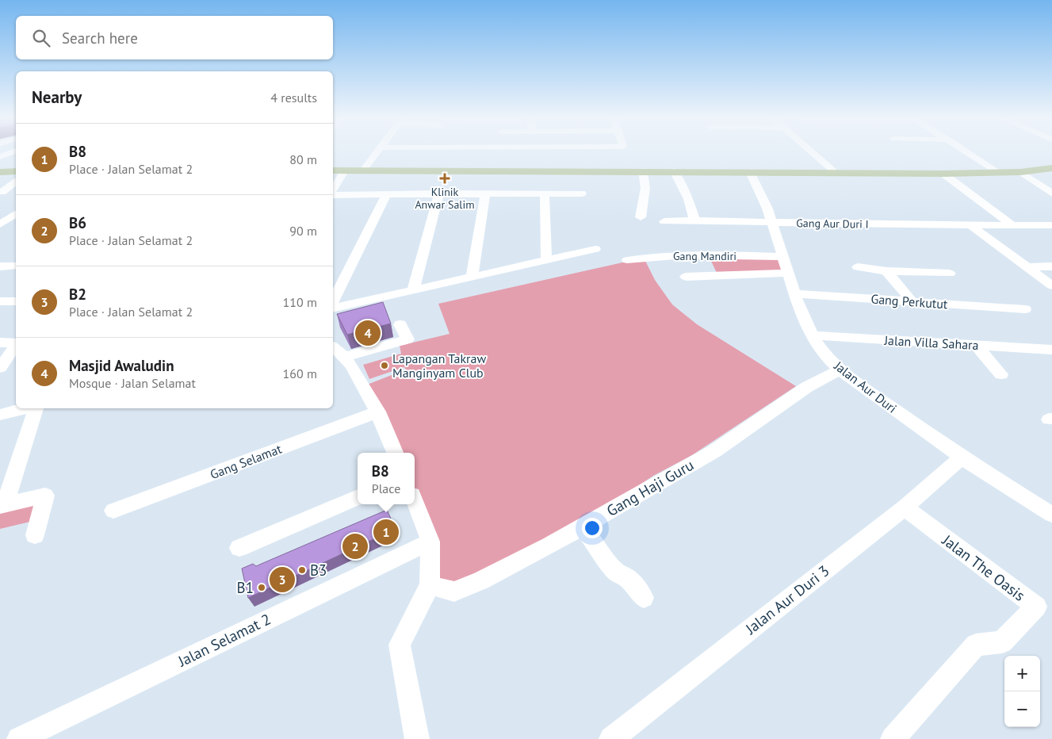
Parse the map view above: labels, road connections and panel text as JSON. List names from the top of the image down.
{
  "streets": {
    "street": [
      "Gang Aur Duri I",
      "Gang Mandiri",
      "Gang Perkutut",
      "Jalan Villa Sahara",
      "Jalan Aur Duri",
      "Gang Selamat",
      "Gang Haji Guru",
      "Jalan The Oasis",
      "Jalan Aur Duri 3",
      "Jalan Selamat 2"
    ]
  },
  "crossings": [
    ["Gang Aur Duri I", "Jalan Aur Duri"],
    ["Gang Mandiri", "Jalan Aur Duri"],
    ["Gang Perkutut", "Jalan Aur Duri"],
    ["Jalan Villa Sahara", "Jalan Aur Duri"],
    ["Jalan Aur Duri", "Gang Haji Guru"],
    ["Jalan Aur Duri", "Jalan Aur Duri 3"],
    ["Jalan The Oasis", "Jalan Aur Duri 3"]
  ],
  "places": {
    "health": ["Klinik Anwar Salim"],
    "other": ["Lapangan Takraw Manginyam Club", "B3", "B1"]
  },
  "page": {
    "search": "Search here",
    "heading": ["Nearby", "4 results"],
    "list": [
      {
        "mark": "1",
        "name": "B8",
        "note": "Place · Jalan Selamat 2",
        "value": "80 m"
      },
      {
        "mark": "2",
        "name": "B6",
        "note": "Place · Jalan Selamat 2",
        "value": "90 m"
      },
      {
        "mark": "3",
        "name": "B2",
        "note": "Place · Jalan Selamat 2",
        "value": "110 m"
      },
      {
        "mark": "4",
        "name": "Masjid Awaludin",
        "note": "Mosque · Jalan Selamat",
        "value": "160 m"
      }
    ],
    "pins": [
      "4",
      "1",
      "2",
      "3"
    ],
    "popup": ["B8", "Place"],
    "map_buttons": ["+", "−"]
  }
}
